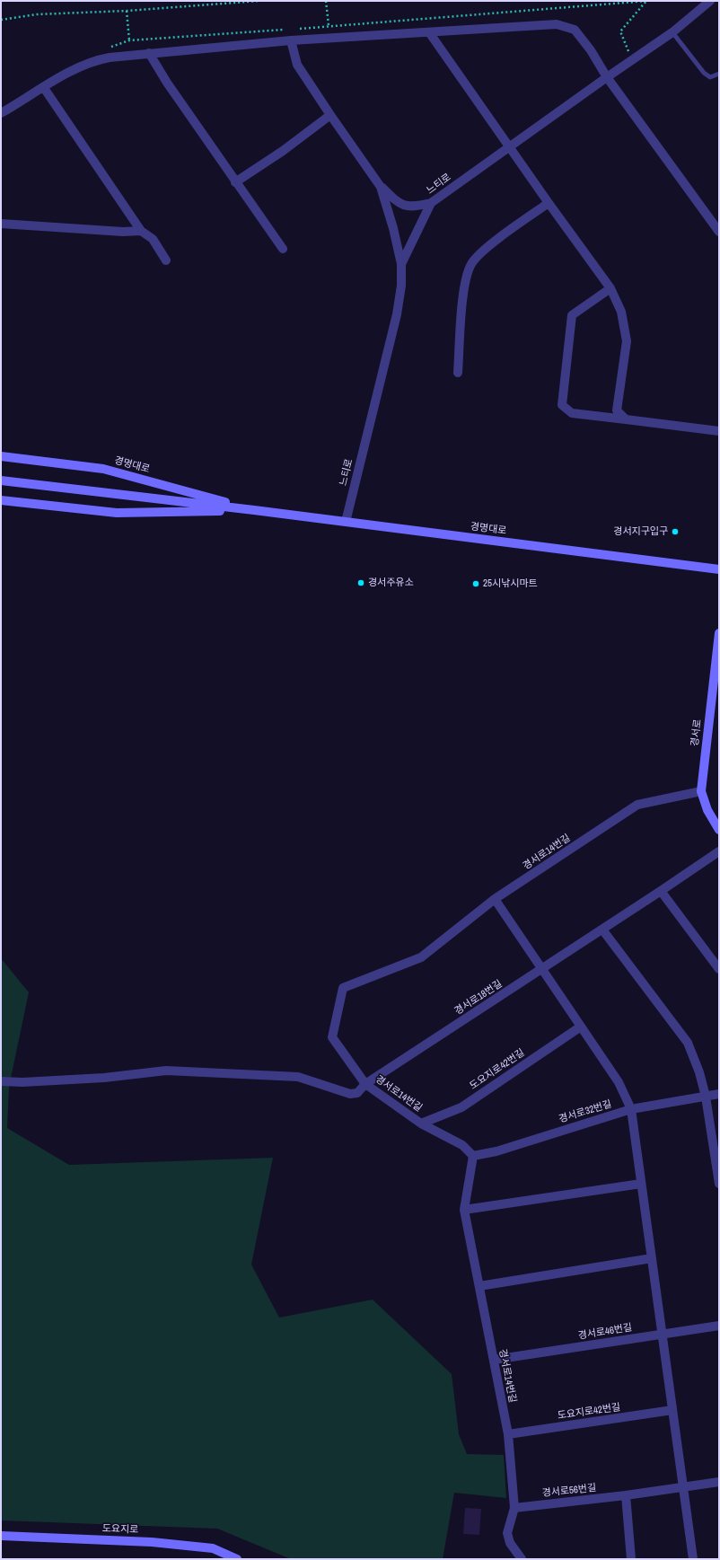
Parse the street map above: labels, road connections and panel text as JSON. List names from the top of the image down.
{
  "streets": {
    "main road": ["경명대로", "경서로", "도요지로"],
    "street": [
      "느티로",
      "경서로14번길",
      "경서로18번길",
      "도요지로42번길",
      "경서로32번길",
      "경서로46번길",
      "경서로56번길"
    ]
  },
  "crossings": [
    ["느티로", "경명대로"],
    ["경서로", "경서로14번길"],
    ["경서로14번길", "경서로18번길"],
    ["경서로14번길", "도요지로42번길"],
    ["경서로14번길", "경서로32번길"],
    ["경서로14번길", "경서로46번길"],
    ["경서로14번길", "경서로56번길"]
  ],
  "places": ["경서지구입구", "경서주유소", "25시낚시마트"]
}
